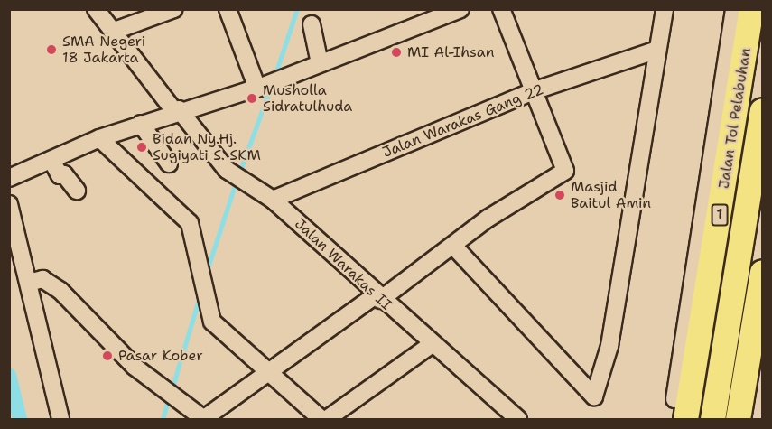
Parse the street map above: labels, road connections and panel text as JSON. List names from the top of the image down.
{
  "streets": {
    "highway": ["Jalan Tol Pelabuhan", "1"],
    "street": ["Jalan Warakas Gang 22", "Jalan Warakas II"]
  },
  "crossings": [
    ["Jalan Warakas Gang 22", "Jalan Warakas II"]
  ],
  "places": [
    "SMA Negeri 18 Jakarta",
    "MI Al-Ihsan",
    "Musholla Sidratulhuda",
    "Bidan Ny.Hj. Sugiyati S. SKM",
    "Masjid Baitul Amin",
    "Pasar Kober"
  ]
}
